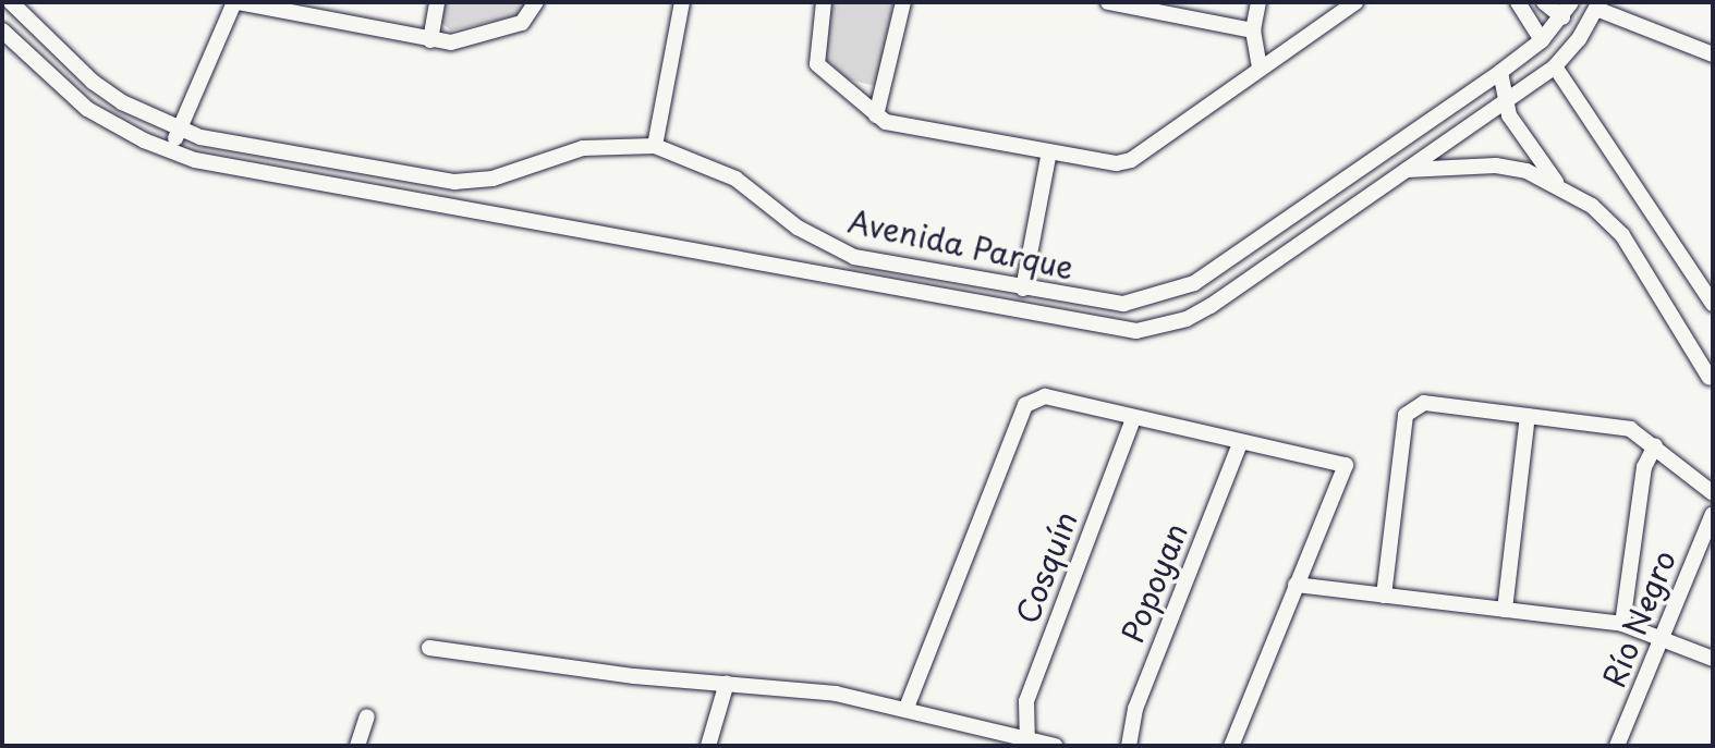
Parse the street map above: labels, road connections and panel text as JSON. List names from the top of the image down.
{
  "streets": {
    "street": [
      "Avenida Parque",
      "Cosquín",
      "Popoyan",
      "Río Negro"
    ]
  }
}
